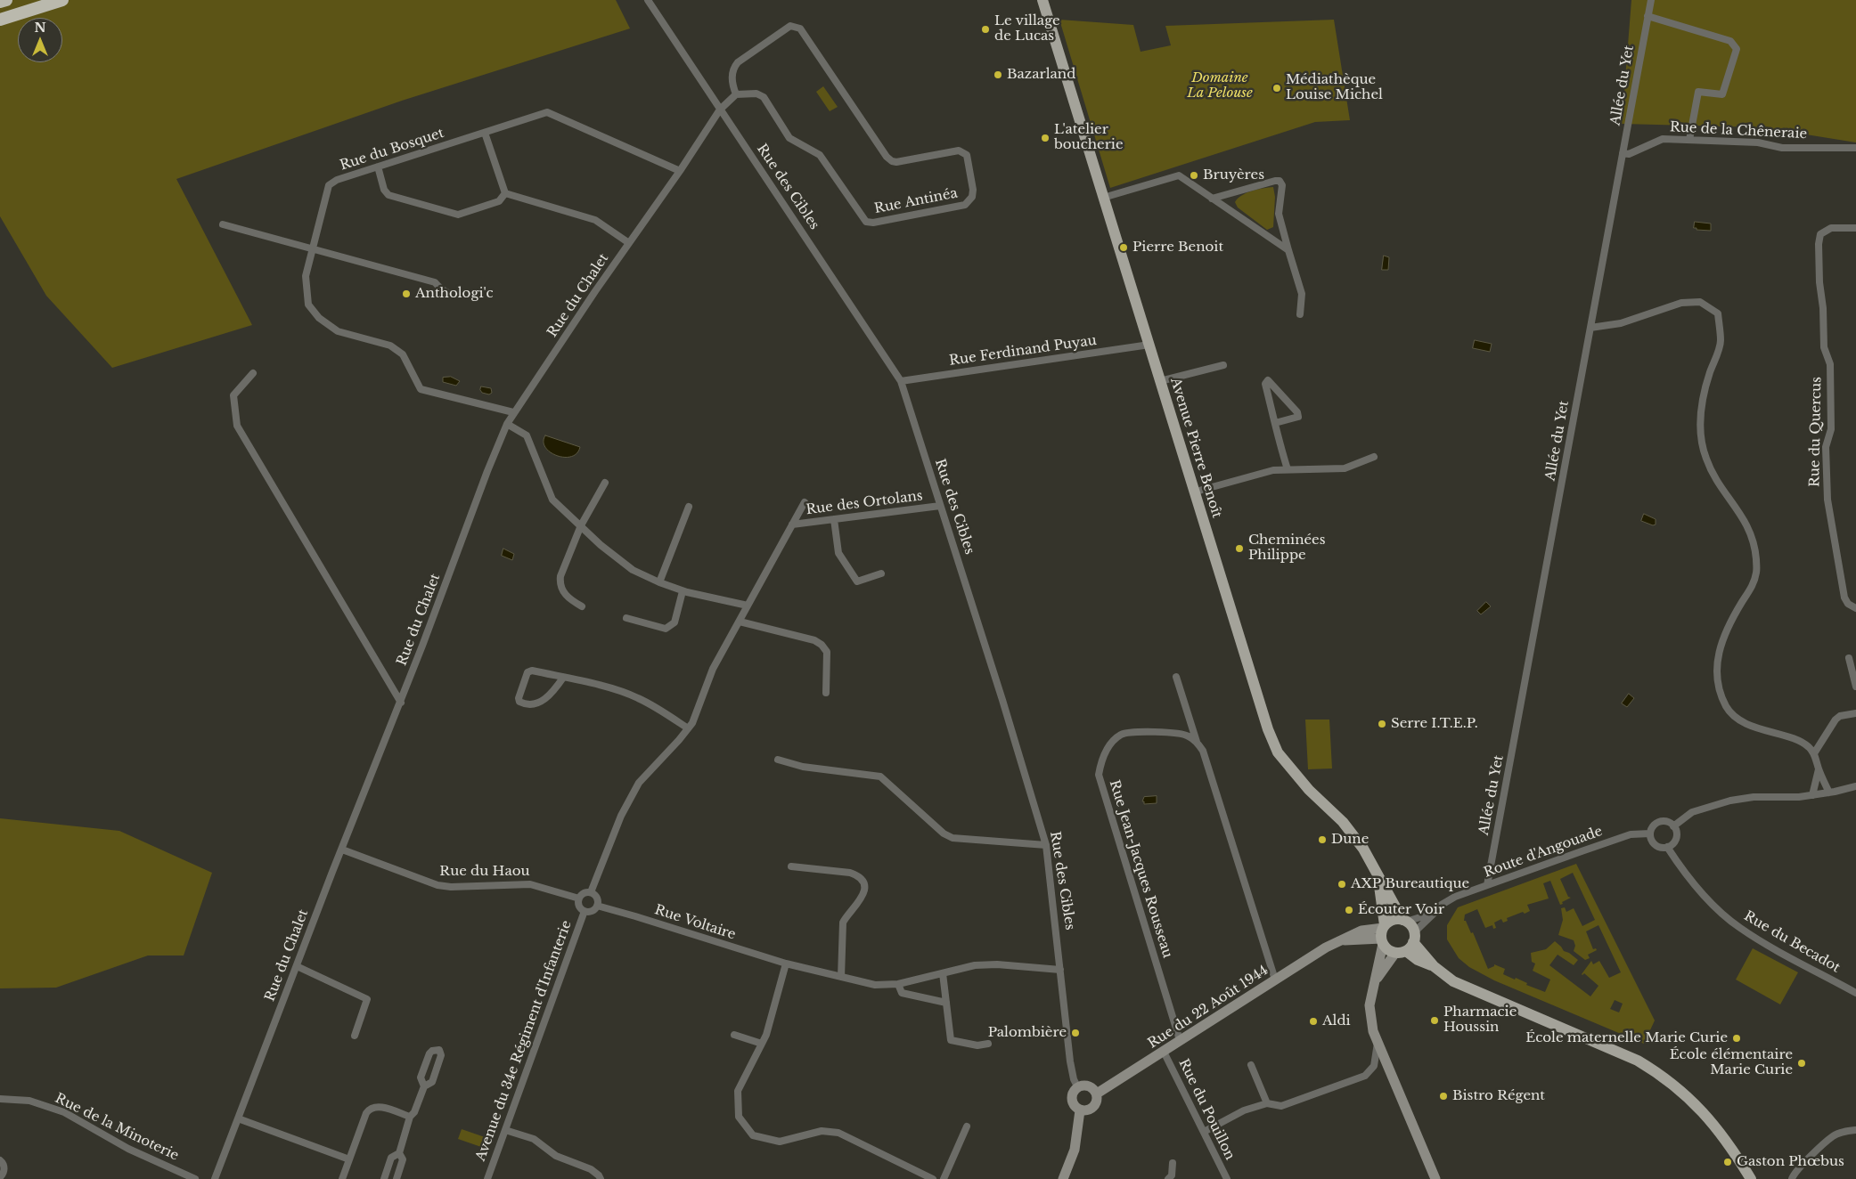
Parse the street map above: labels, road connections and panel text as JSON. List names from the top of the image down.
{
  "streets": {
    "main road": ["Avenue Pierre Benoît"],
    "street": [
      "Allée du Yet",
      "Rue de la Chêneraie",
      "Rue du Bosquet",
      "Rue des Cibles",
      "Rue Antinéa",
      "Rue du Chalet",
      "Rue Ferdinand Puyau",
      "Rue du Quercus",
      "Rue des Ortolans",
      "Route d'Angouade",
      "Rue Jean-Jacques Rousseau",
      "Rue du Haou",
      "Rue Voltaire",
      "Rue du Becadot",
      "Rue du 22 Août 1944",
      "Avenue du 34e Régiment d'Infanterie",
      "Rue du Pouillon",
      "Rue de la Minoterie"
    ]
  },
  "crossings": [
    ["Allée du Yet", "Rue de la Chêneraie"],
    ["Allée du Yet", "Route d'Angouade"],
    ["Rue du Bosquet", "Rue du Chalet"],
    ["Rue des Cibles", "Rue du Chalet"],
    ["Rue des Cibles", "Rue Ferdinand Puyau"],
    ["Rue des Cibles", "Rue des Ortolans"],
    ["Rue des Cibles", "Rue Voltaire"],
    ["Rue des Cibles", "Rue du 22 Août 1944"],
    ["Rue Antinéa", "Rue du Chalet"],
    ["Rue du Chalet", "Rue du Haou"],
    ["Rue Ferdinand Puyau", "Avenue Pierre Benoît"],
    ["Avenue Pierre Benoît", "Route d'Angouade"],
    ["Avenue Pierre Benoît", "Rue du 22 Août 1944"],
    ["Route d'Angouade", "Rue du Becadot"],
    ["Route d'Angouade", "Rue du 22 Août 1944"],
    ["Rue Jean-Jacques Rousseau", "Rue du 22 Août 1944"],
    ["Rue du Haou", "Rue Voltaire"],
    ["Rue du Haou", "Avenue du 34e Régiment d'Infanterie"],
    ["Rue Voltaire", "Avenue du 34e Régiment d'Infanterie"],
    ["Rue du 22 Août 1944", "Rue du Pouillon"]
  ],
  "parks": ["Domaine La Pelouse"],
  "places": [
    "Le village de Lucas",
    "Bazarland",
    "Médiathèque Louise Michel",
    "L'atelier boucherie",
    "Bruyères",
    "Pierre Benoit",
    "Anthologi'c",
    "Cheminées Philippe",
    "Serre I.T.E.P.",
    "Dune",
    "AXP Bureautique",
    "Écouter Voir",
    "Pharmacie Houssin",
    "Aldi",
    "Palombière",
    "École maternelle Marie Curie",
    "École élémentaire Marie Curie",
    "Bistro Régent",
    "Gaston Phœbus"
  ],
  "north": "top"
}
